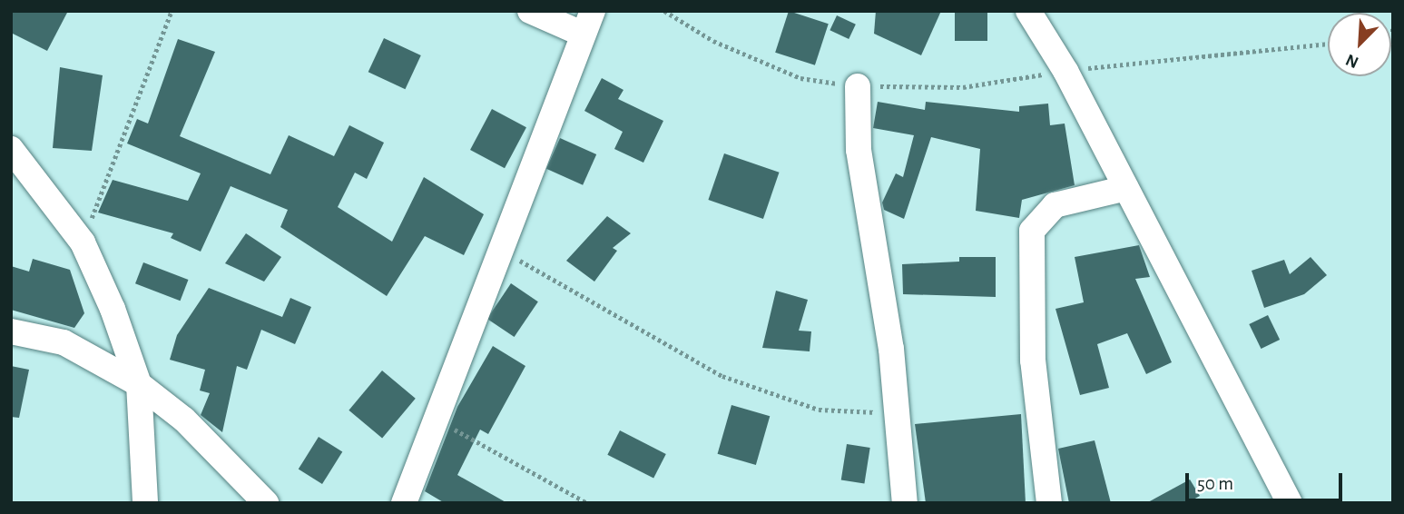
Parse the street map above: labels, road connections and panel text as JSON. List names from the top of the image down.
{
  "scale_bar": "50 m",
  "north": "bottom left"
}
